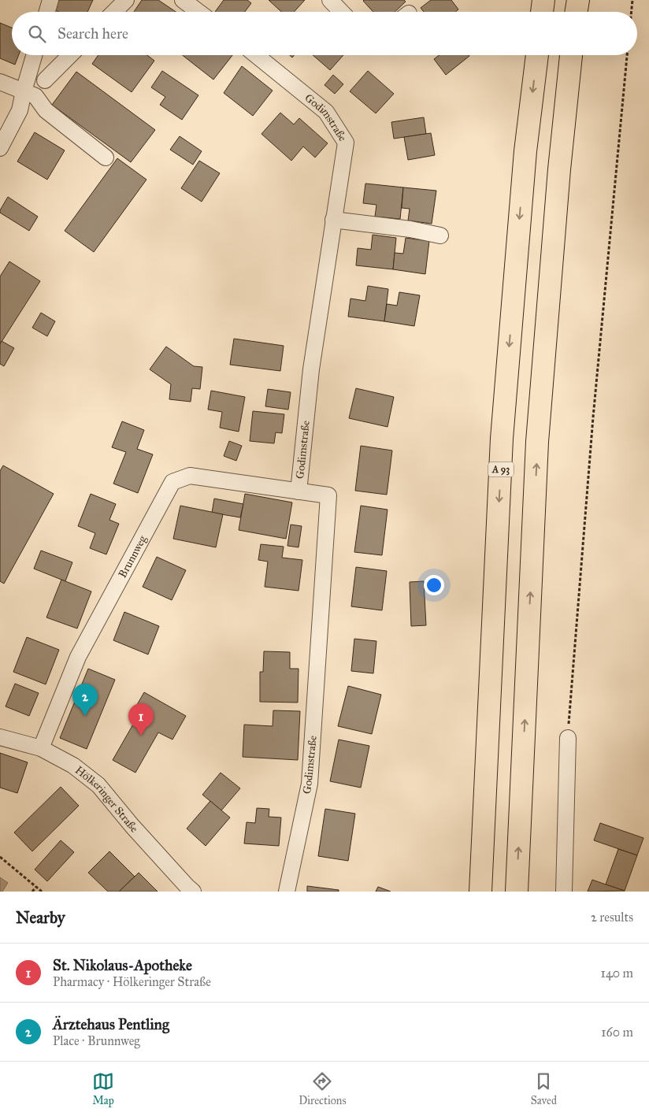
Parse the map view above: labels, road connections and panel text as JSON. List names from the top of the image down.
{
  "streets": {
    "highway": ["A 93"],
    "street": ["Godimstraße", "Brunnweg", "Hölkeringer Straße"]
  },
  "crossings": [
    ["Godimstraße", "Brunnweg"],
    ["Brunnweg", "Hölkeringer Straße"]
  ],
  "page": {
    "search": "Search here",
    "pins": ["2", "1"],
    "heading": ["Nearby", "2 results"],
    "list": [
      {
        "mark": "1",
        "name": "St. Nikolaus-Apotheke",
        "note": "Pharmacy · Hölkeringer Straße",
        "value": "140 m"
      },
      {
        "mark": "2",
        "name": "Ärztehaus Pentling",
        "note": "Place · Brunnweg",
        "value": "160 m"
      }
    ],
    "nav": ["Map", "Directions", "Saved"]
  }
}
